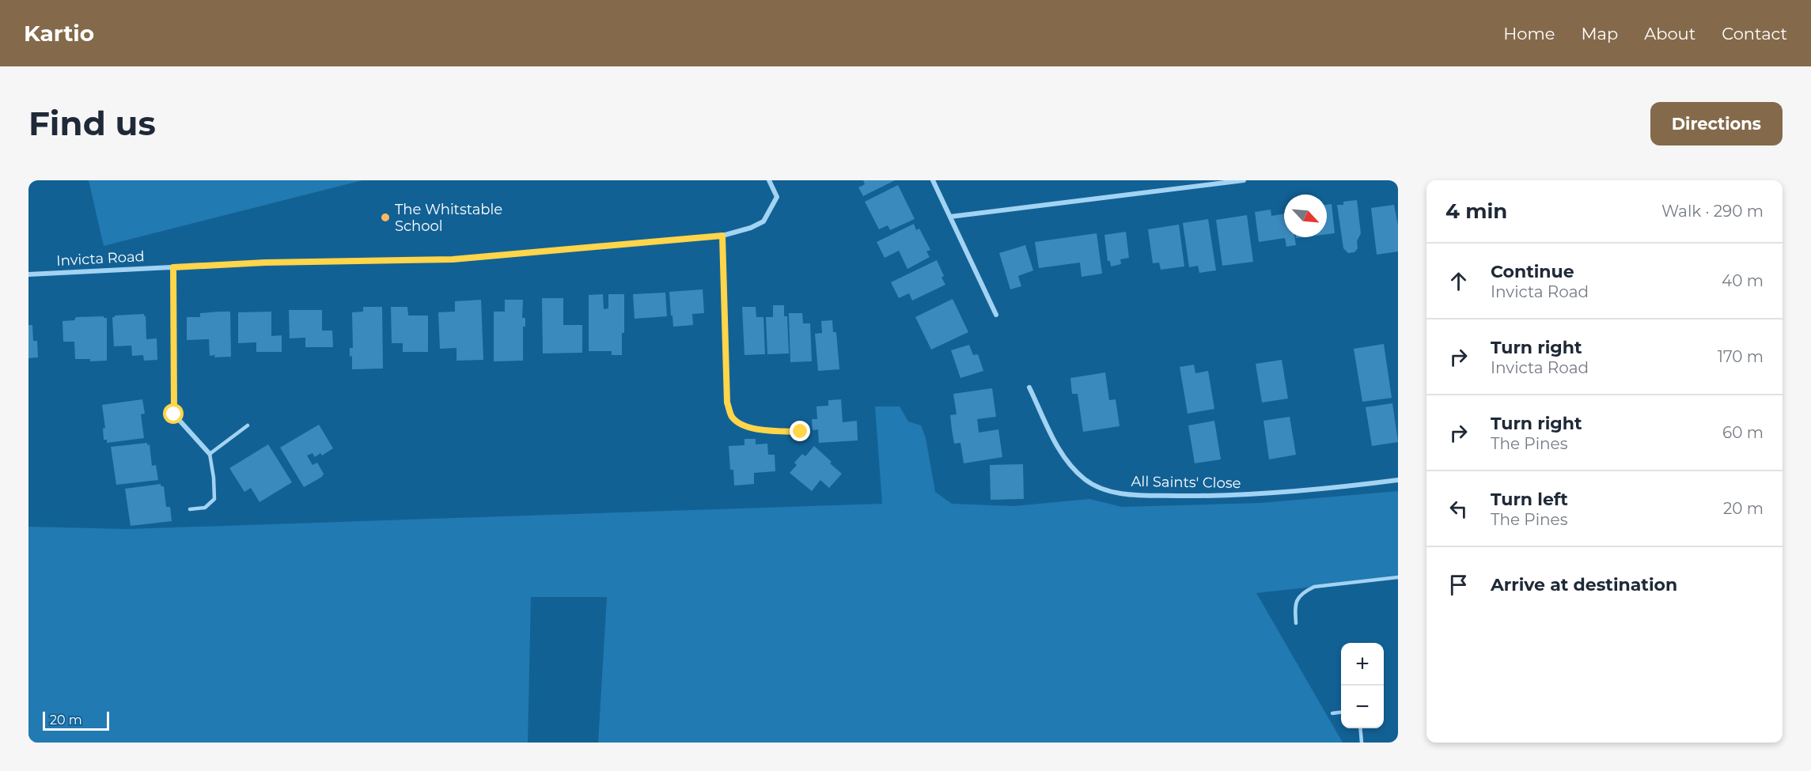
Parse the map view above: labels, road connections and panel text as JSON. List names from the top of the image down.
{
  "streets": {
    "street": ["Invicta Road", "All Saints' Close"]
  },
  "places": ["The Whitstable School"],
  "scale_bar": "20 m",
  "north": "bottom right",
  "page": {
    "header": "Kartio",
    "nav": [
      "Home",
      "Map",
      "About",
      "Contact"
    ],
    "buttons": "Directions",
    "title": "Find us",
    "heading": ["4 min", "Walk · 290 m"],
    "list": [
      ["Continue", "Invicta Road", "40 m"],
      ["Turn right", "Invicta Road", "170 m"],
      ["Turn right", "The Pines", "60 m"],
      ["Turn left", "The Pines", "20 m"],
      "Arrive at destination"
    ],
    "map_buttons": ["+", "−"],
    "scale": "20 m"
  }
}
